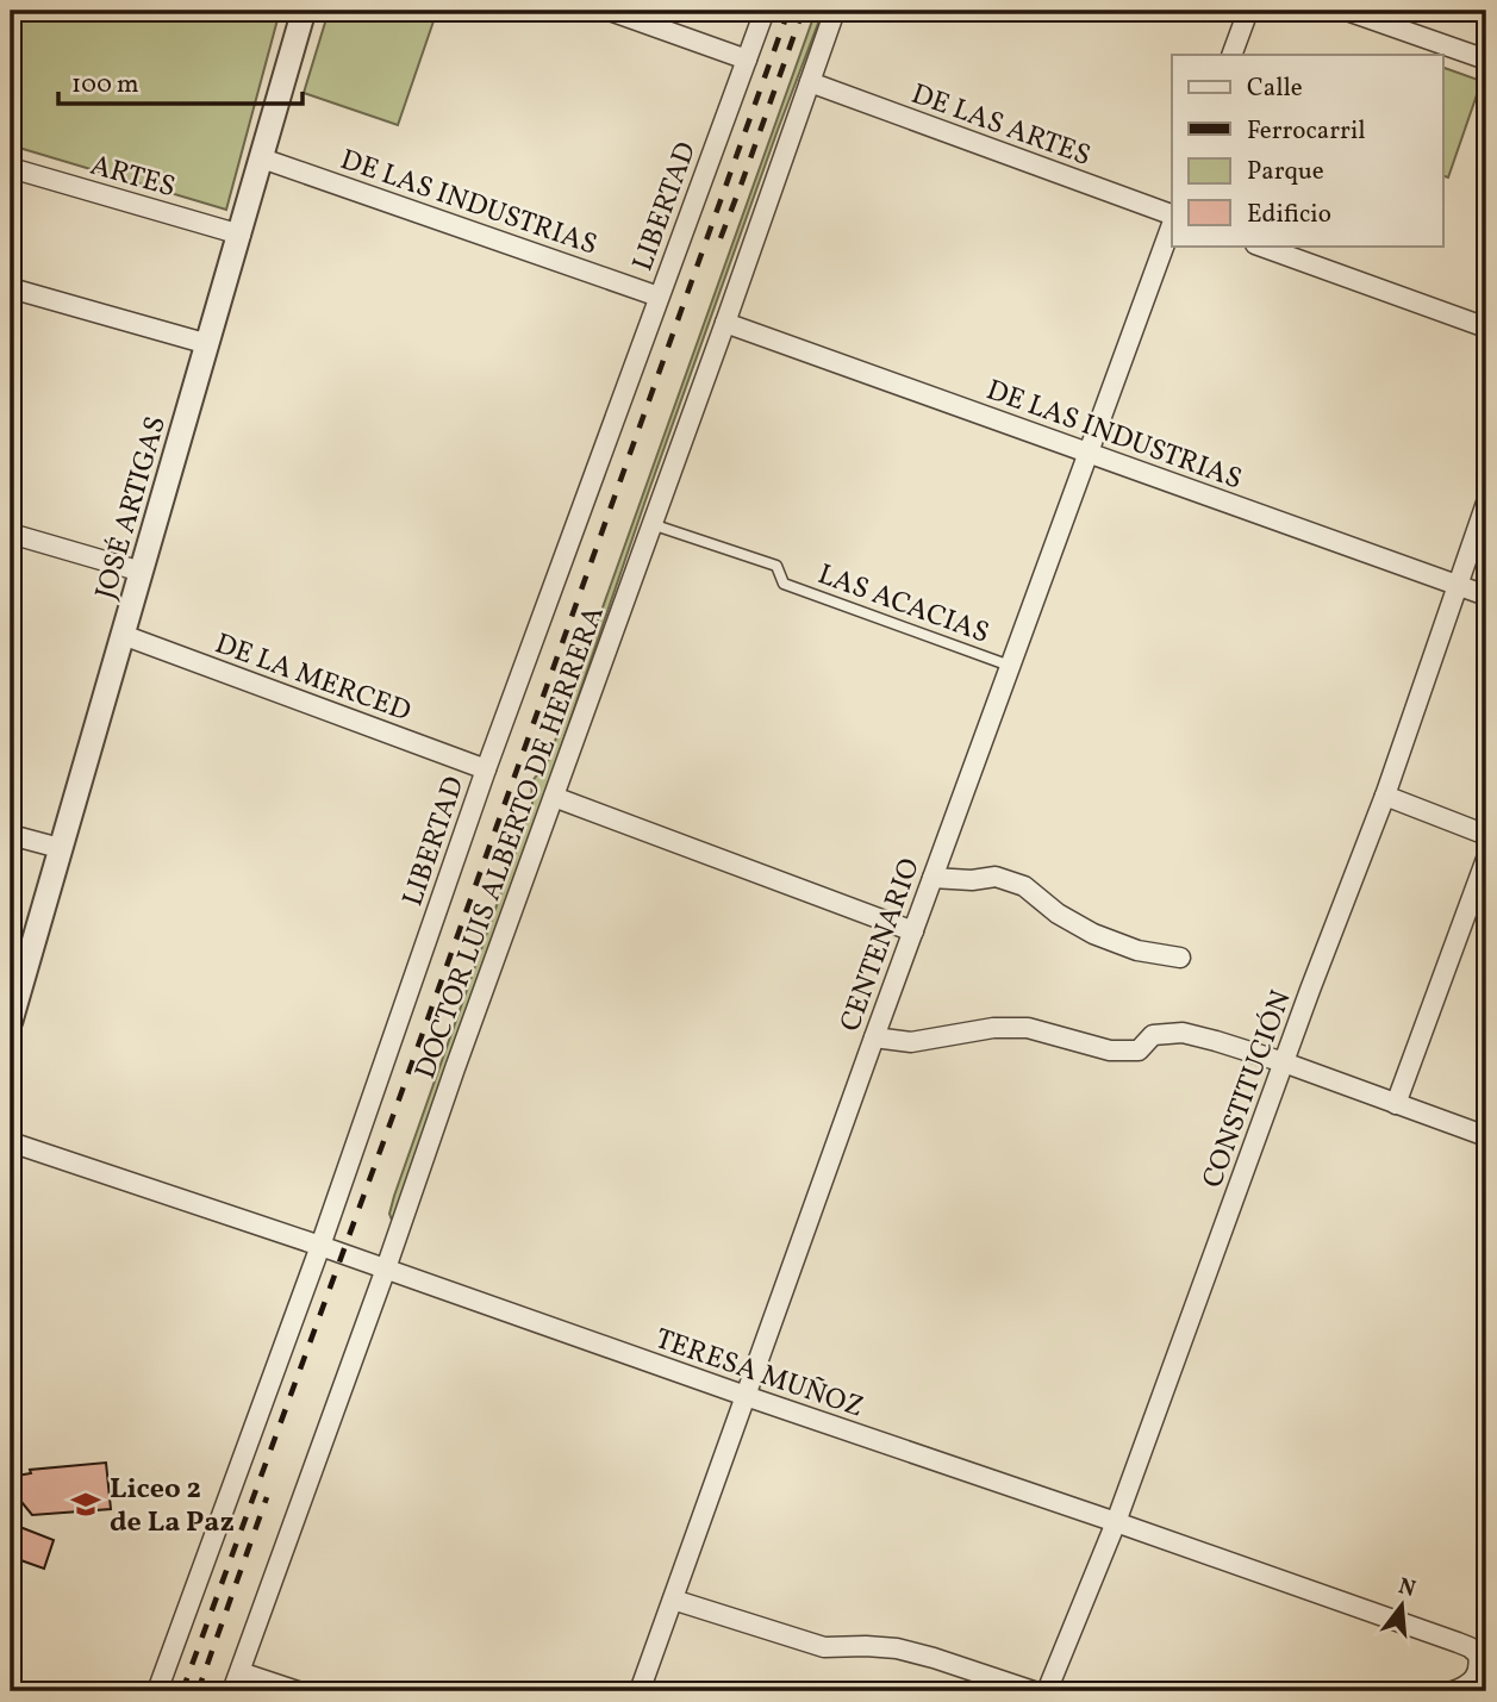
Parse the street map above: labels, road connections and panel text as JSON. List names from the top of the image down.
{
  "streets": {
    "street": [
      "DE LAS ARTES",
      "ARTES",
      "DE LAS INDUSTRIAS",
      "LIBERTAD",
      "JOSÉ ARTIGAS",
      "DE LA MERCED",
      "DOCTOR LUIS ALBERTO DE HERRERA",
      "CENTENARIO",
      "CONSTITUCIÓN",
      "TERESA MUÑOZ"
    ],
    "lane": ["LAS ACACIAS"]
  },
  "crossings": [
    ["DE LAS ARTES", "DOCTOR LUIS ALBERTO DE HERRERA"],
    ["ARTES", "JOSÉ ARTIGAS"],
    ["DE LAS INDUSTRIAS", "LIBERTAD"],
    ["DE LAS INDUSTRIAS", "JOSÉ ARTIGAS"],
    ["DE LAS INDUSTRIAS", "DOCTOR LUIS ALBERTO DE HERRERA"],
    ["DE LAS INDUSTRIAS", "CENTENARIO"],
    ["DE LAS INDUSTRIAS", "CONSTITUCIÓN"],
    ["LIBERTAD", "DE LA MERCED"],
    ["LIBERTAD", "TERESA MUÑOZ"],
    ["JOSÉ ARTIGAS", "DE LA MERCED"],
    ["LAS ACACIAS", "DOCTOR LUIS ALBERTO DE HERRERA"],
    ["LAS ACACIAS", "CENTENARIO"],
    ["DOCTOR LUIS ALBERTO DE HERRERA", "TERESA MUÑOZ"],
    ["CENTENARIO", "TERESA MUÑOZ"],
    ["CONSTITUCIÓN", "TERESA MUÑOZ"]
  ],
  "places": {
    "school or university": ["Liceo 2 de La Paz"]
  },
  "legend": [
    "Calle",
    "Ferrocarril",
    "Parque",
    "Edificio"
  ],
  "scale_bar": "100 m",
  "north": "top"
}
